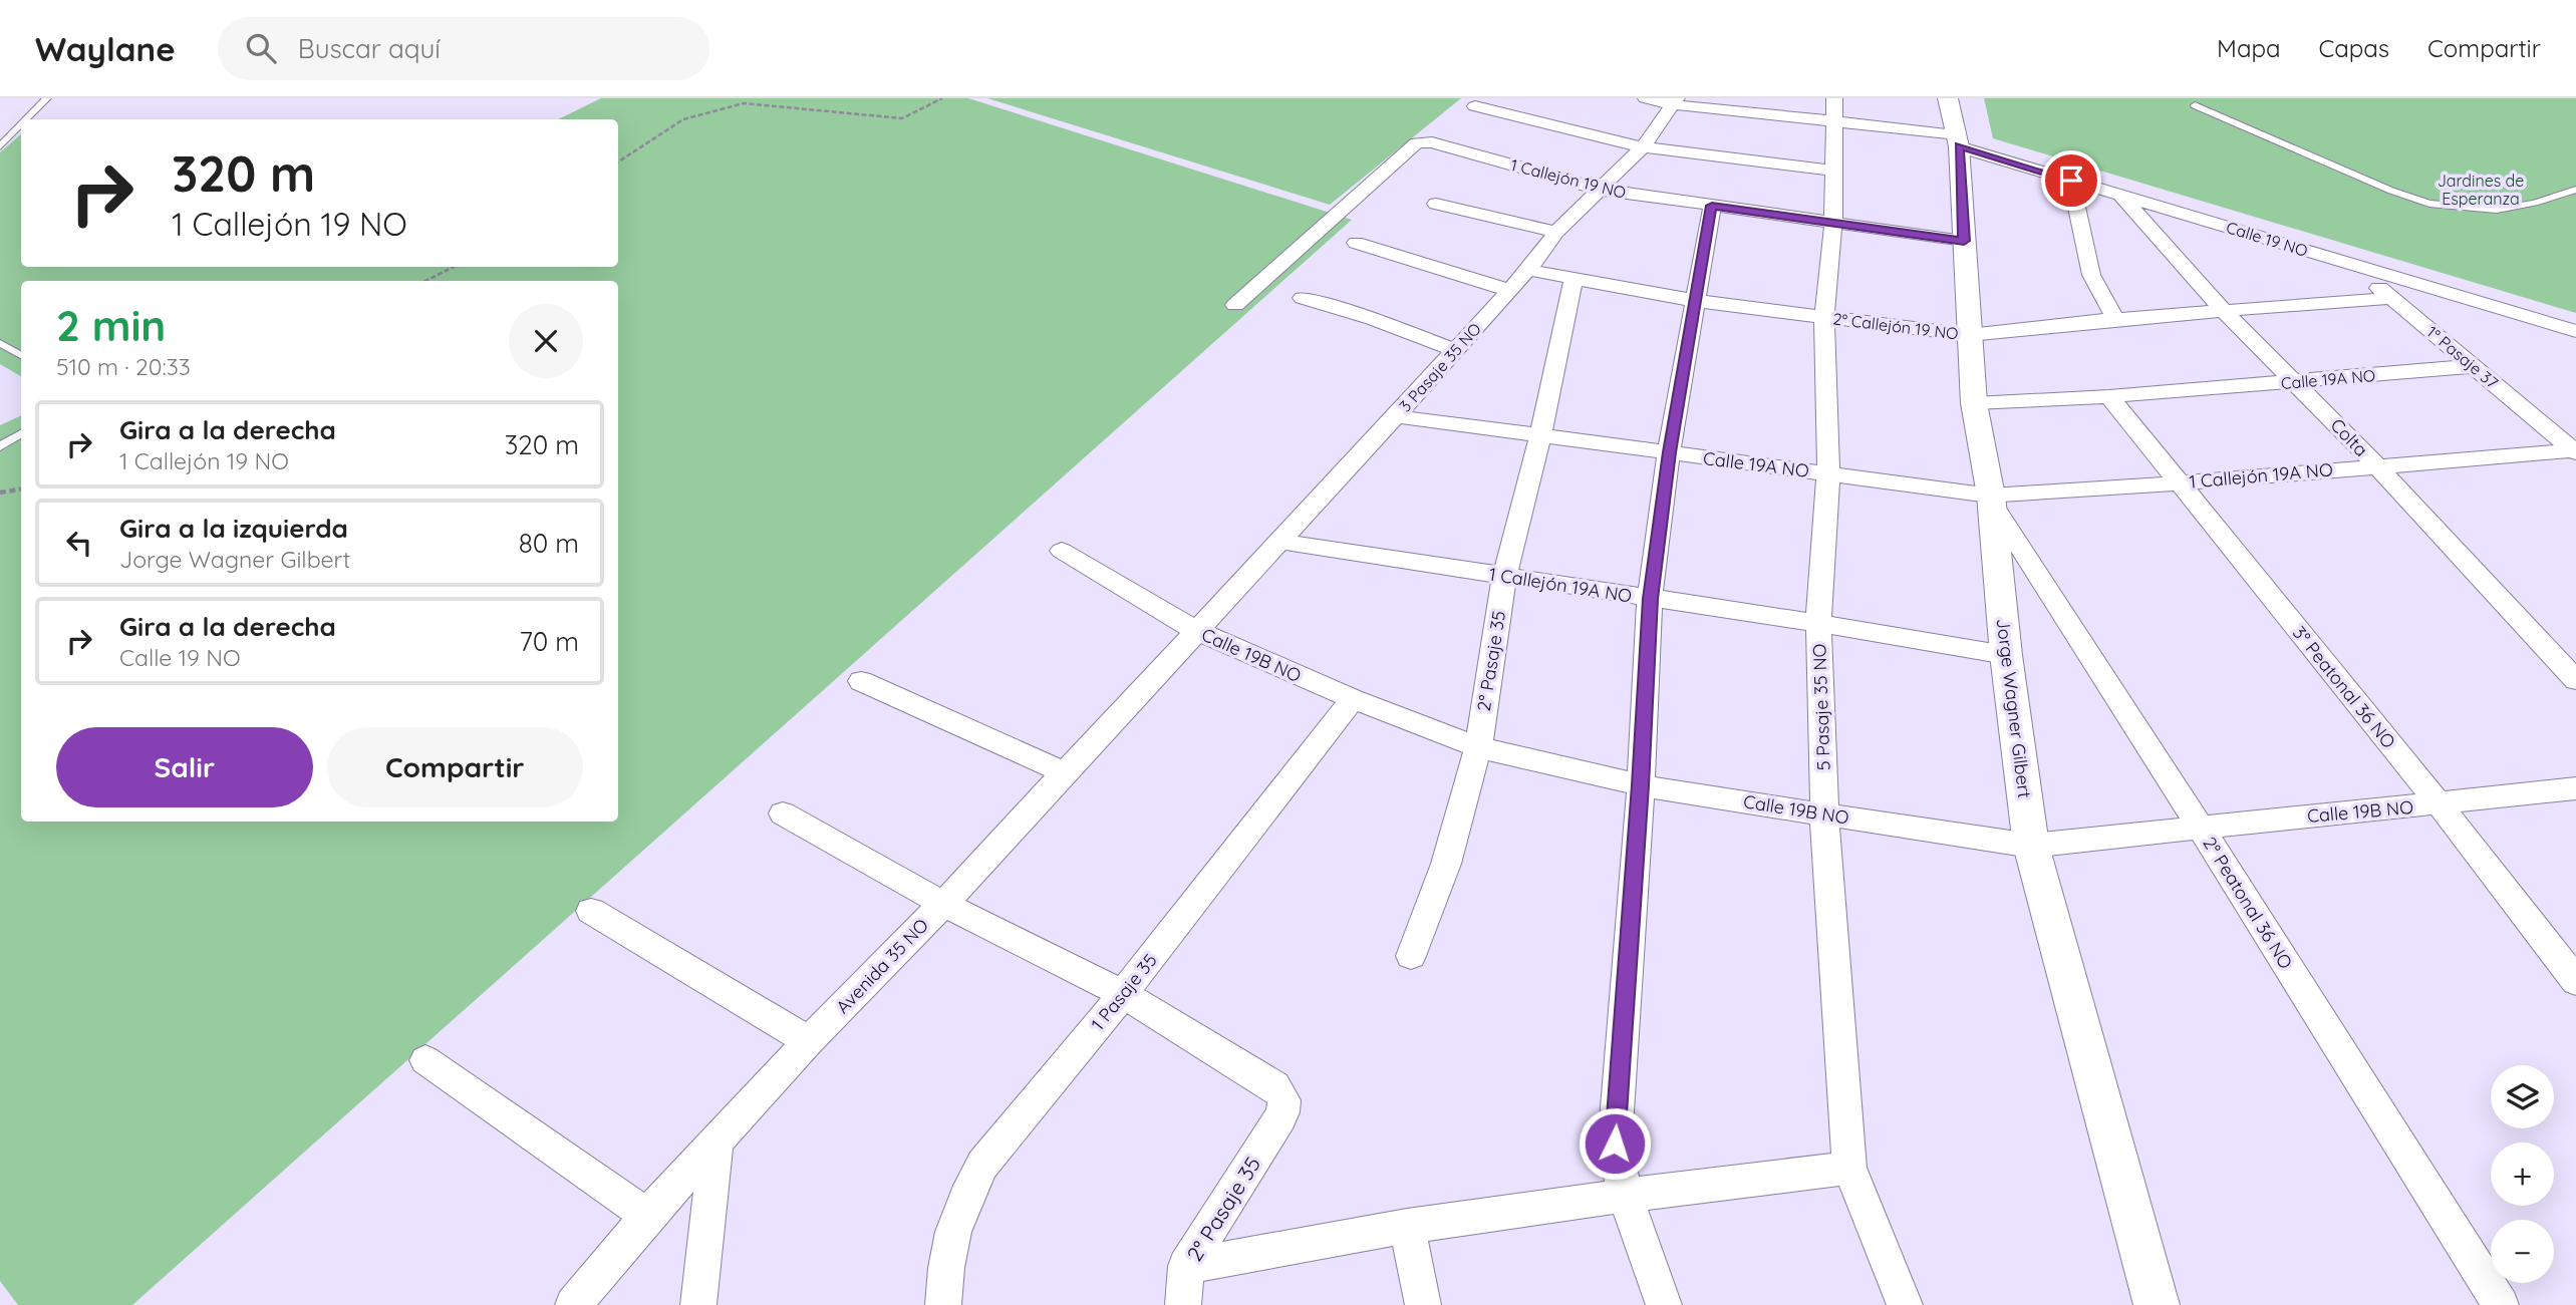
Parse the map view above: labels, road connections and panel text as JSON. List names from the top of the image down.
{
  "streets": {
    "street": [
      "1 Callejón 19 NO",
      "Calle 19 NO",
      "2° Callejón 19 NO",
      "1° Pasaje 37",
      "3 Pasaje 35 NO",
      "Calle 19A NO",
      "Colta",
      "1 Callejón 19A NO",
      "Calle 19B NO",
      "2° Pasaje 35",
      "3° Peatonal 36 NO",
      "5 Pasaje 35 NO",
      "Jorge Wagner Gilbert",
      "2° Peatonal 36 NO",
      "Avenida 35 NO",
      "1 Pasaje 35"
    ]
  },
  "crossings": [
    ["1 Callejón 19 NO", "3 Pasaje 35 NO"],
    ["1 Callejón 19 NO", "5 Pasaje 35 NO"],
    ["1 Callejón 19 NO", "Jorge Wagner Gilbert"],
    ["Calle 19 NO", "1° Pasaje 37"],
    ["Calle 19 NO", "3 Pasaje 35 NO"],
    ["Calle 19 NO", "Colta"],
    ["Calle 19 NO", "5 Pasaje 35 NO"],
    ["Calle 19 NO", "Jorge Wagner Gilbert"],
    ["2° Callejón 19 NO", "1° Pasaje 37"],
    ["2° Callejón 19 NO", "3 Pasaje 35 NO"],
    ["2° Callejón 19 NO", "Colta"],
    ["2° Callejón 19 NO", "2° Pasaje 35"],
    ["2° Callejón 19 NO", "5 Pasaje 35 NO"],
    ["2° Callejón 19 NO", "Jorge Wagner Gilbert"],
    ["1° Pasaje 37", "Calle 19A NO"],
    ["1° Pasaje 37", "1 Callejón 19A NO"],
    ["3 Pasaje 35 NO", "Calle 19A NO"],
    ["3 Pasaje 35 NO", "1 Callejón 19A NO"],
    ["3 Pasaje 35 NO", "Calle 19B NO"],
    ["3 Pasaje 35 NO", "Avenida 35 NO"],
    ["Calle 19A NO", "Colta"],
    ["Calle 19A NO", "1 Callejón 19A NO"],
    ["Calle 19A NO", "2° Pasaje 35"],
    ["Calle 19A NO", "3° Peatonal 36 NO"],
    ["Calle 19A NO", "5 Pasaje 35 NO"],
    ["Calle 19A NO", "Jorge Wagner Gilbert"],
    ["Calle 19A NO", "2° Peatonal 36 NO"],
    ["Colta", "1 Callejón 19A NO"],
    ["1 Callejón 19A NO", "2° Pasaje 35"],
    ["1 Callejón 19A NO", "3° Peatonal 36 NO"],
    ["1 Callejón 19A NO", "5 Pasaje 35 NO"],
    ["1 Callejón 19A NO", "Jorge Wagner Gilbert"],
    ["1 Callejón 19A NO", "2° Peatonal 36 NO"],
    ["Calle 19B NO", "2° Pasaje 35"],
    ["Calle 19B NO", "3° Peatonal 36 NO"],
    ["Calle 19B NO", "5 Pasaje 35 NO"],
    ["Calle 19B NO", "Jorge Wagner Gilbert"],
    ["Calle 19B NO", "2° Peatonal 36 NO"],
    ["Calle 19B NO", "Avenida 35 NO"],
    ["Calle 19B NO", "1 Pasaje 35"],
    ["2° Pasaje 35", "1 Pasaje 35"],
    ["Jorge Wagner Gilbert", "2° Peatonal 36 NO"]
  ],
  "parks": ["Jardines de Esperanza"],
  "page": {
    "header": "Waylane",
    "search": "Buscar aquí",
    "nav": ["Mapa", "Capas", "Compartir"],
    "turn": ["320 m", "1 Callejón 19 NO"],
    "heading": ["2 min", "510 m · 20:33"],
    "list": [
      {
        "name": "Gira a la derecha",
        "note": "1 Callejón 19 NO",
        "value": "320 m"
      },
      {
        "name": "Gira a la izquierda",
        "note": "Jorge Wagner Gilbert",
        "value": "80 m"
      },
      {
        "name": "Gira a la derecha",
        "note": "Calle 19 NO",
        "value": "70 m"
      }
    ],
    "buttons": ["Salir", "Compartir"],
    "map_buttons": ["+", "−"]
  }
}
